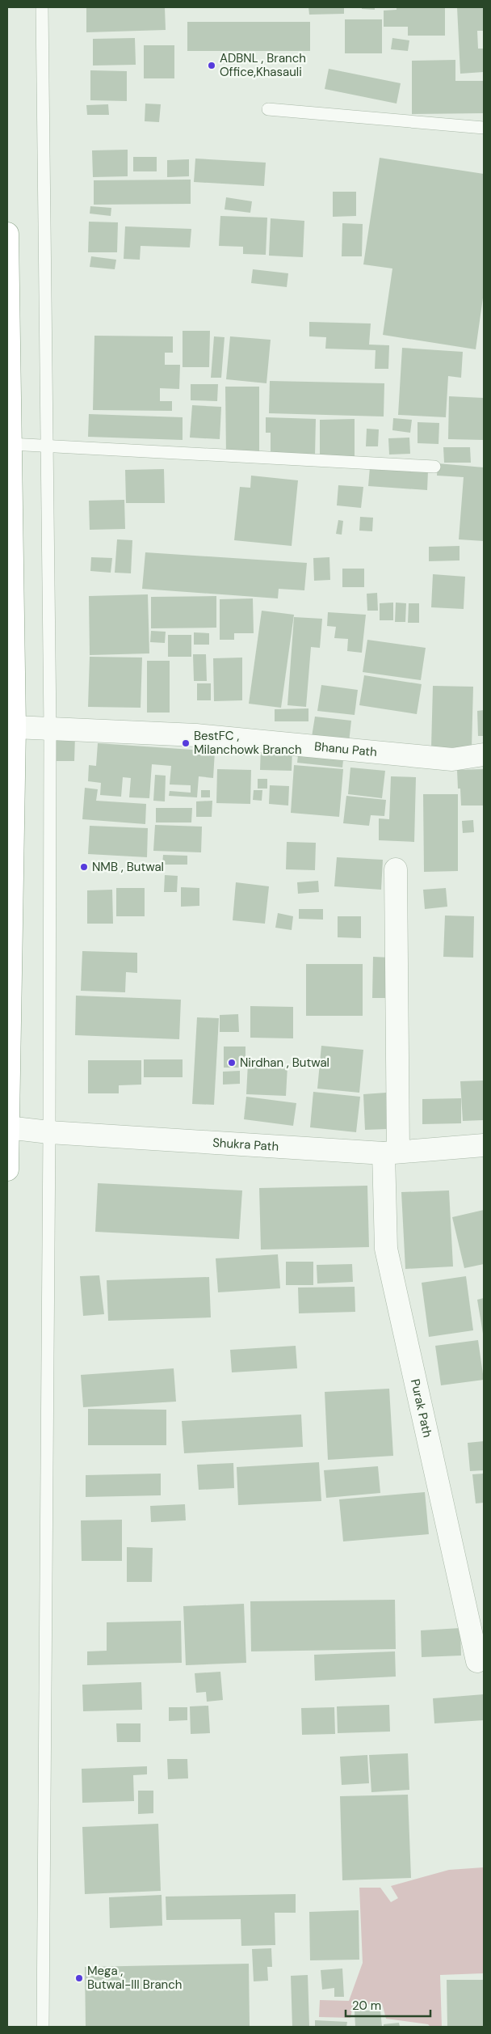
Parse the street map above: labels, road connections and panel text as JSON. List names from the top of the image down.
{
  "streets": {
    "street": ["Bhanu Path", "Shukra Path", "Purak Path"]
  },
  "crossings": [
    ["Shukra Path", "Purak Path"]
  ],
  "places": [
    "ADBNL , Branch Office,Khasauli",
    "BestFC , Milanchowk Branch",
    "NMB , Butwal",
    "Nirdhan , Butwal",
    "Mega , Butwal-III Branch"
  ],
  "scale_bar": "20 m"
}
